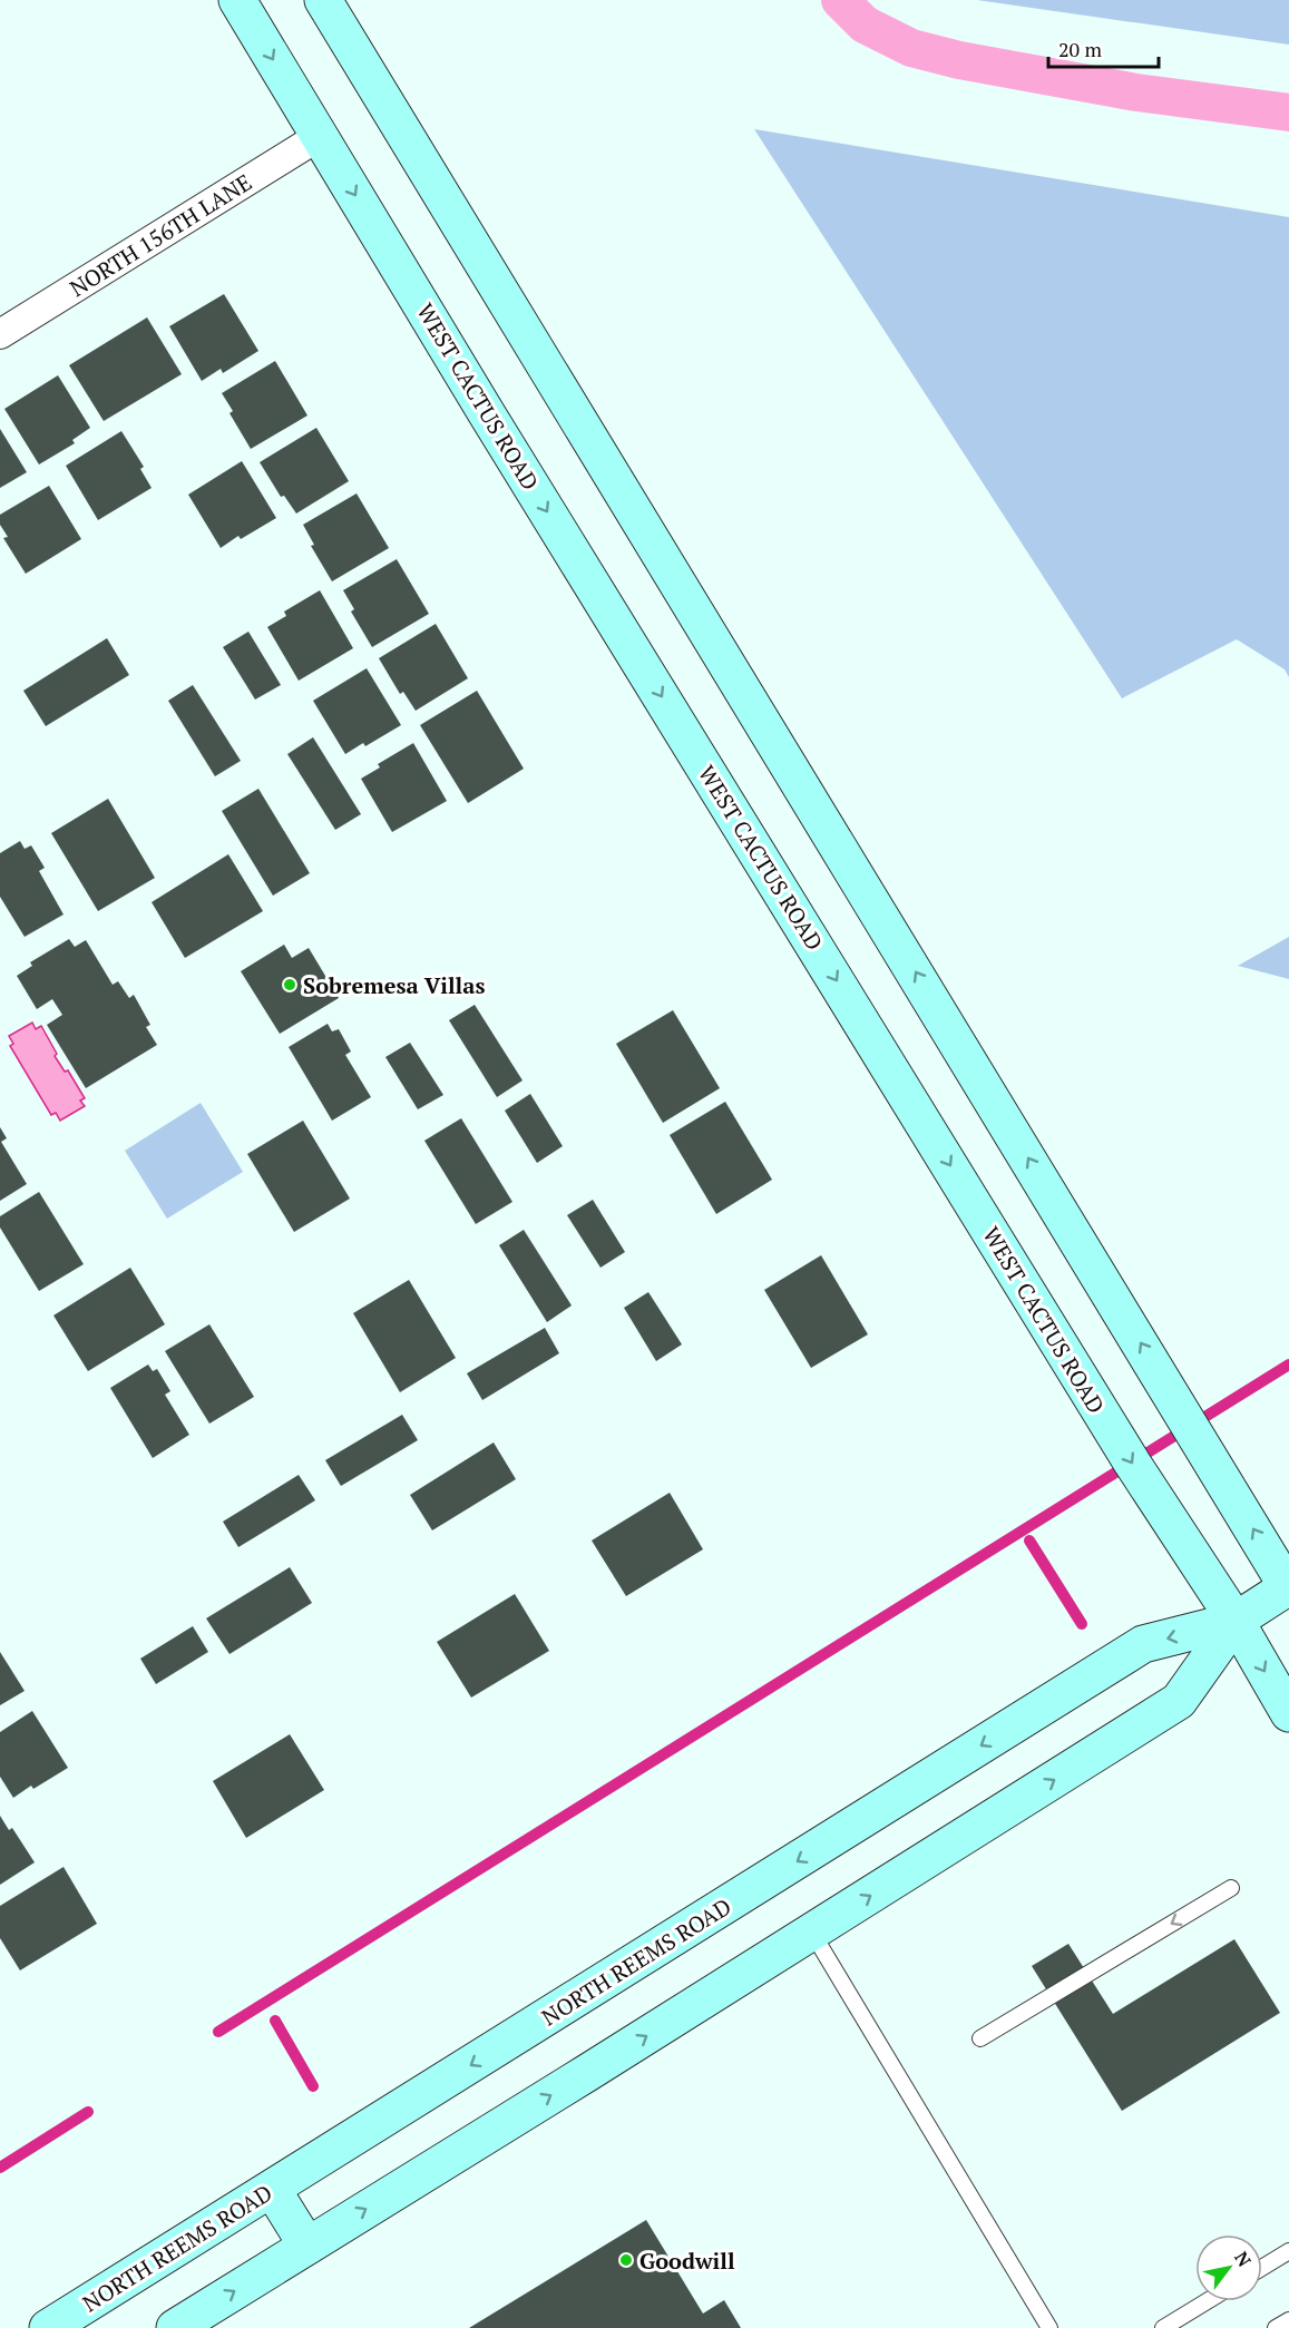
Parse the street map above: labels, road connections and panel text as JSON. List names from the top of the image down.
{
  "streets": {
    "main road": ["WEST CACTUS ROAD", "NORTH REEMS ROAD"],
    "street": ["NORTH 156TH LANE"]
  },
  "crossings": [
    ["NORTH 156TH LANE", "WEST CACTUS ROAD"],
    ["WEST CACTUS ROAD", "NORTH REEMS ROAD"]
  ],
  "places": ["Sobremesa Villas", "Goodwill"],
  "scale_bar": "20 m",
  "north": "top right"
}
